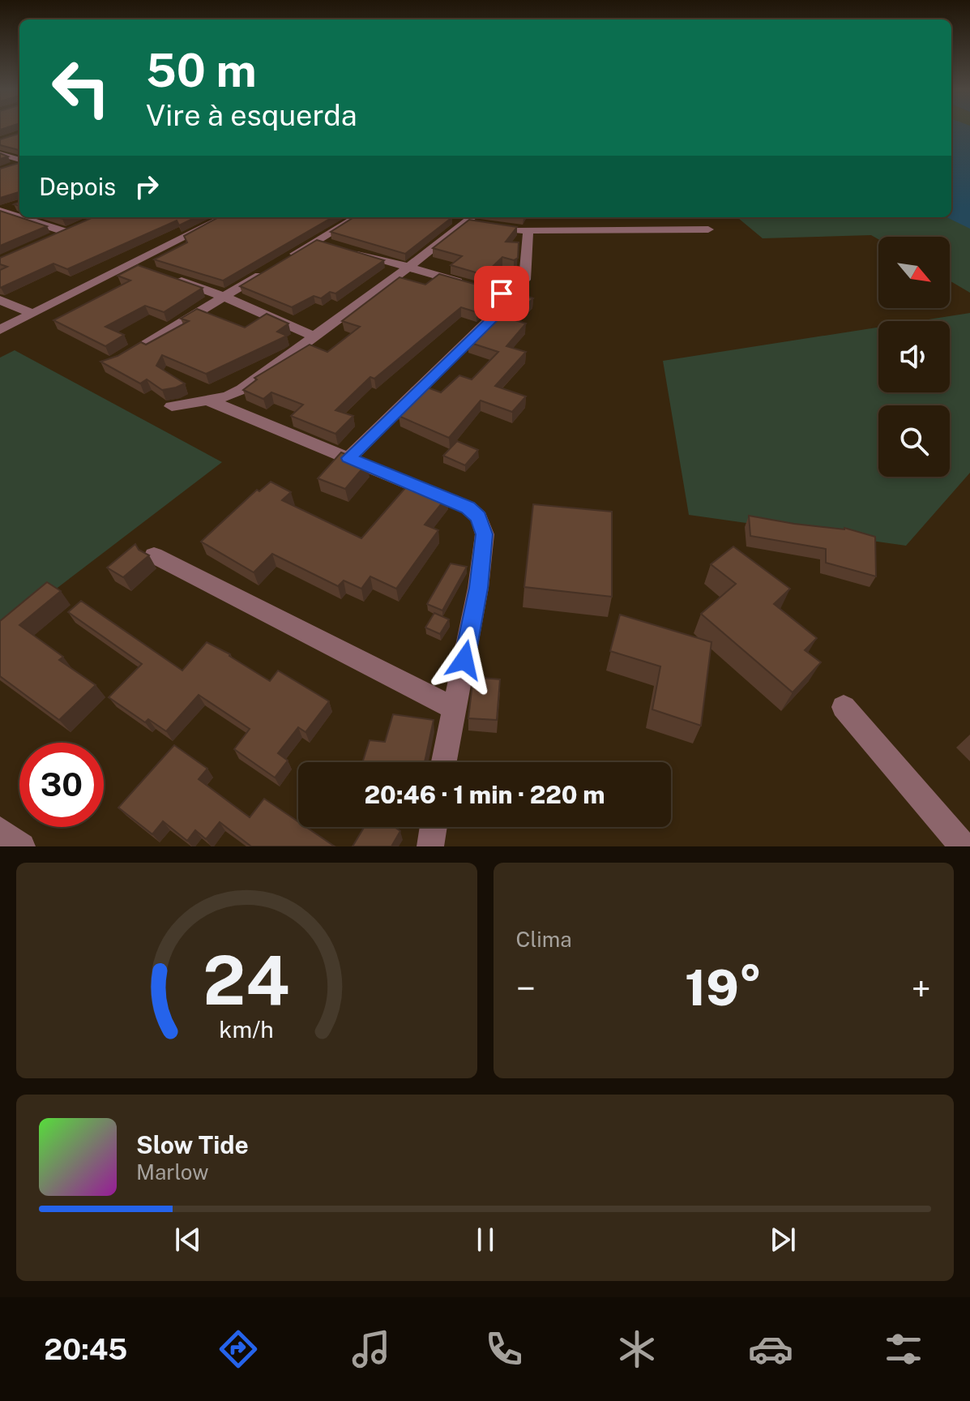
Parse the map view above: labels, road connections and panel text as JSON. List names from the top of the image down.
{
  "north": "bottom right",
  "page": {
    "turn": ["50 m", "Vire à esquerda"],
    "then": "Depois",
    "limit": "30",
    "trip": "20:46 · 1 min · 220 m",
    "tile": "Clima",
    "heat": ["−", "19°", "+"],
    "song": ["Slow Tide", "Marlow"],
    "tabs": "20:45",
    "gauge": ["24", "km/h"]
  }
}
